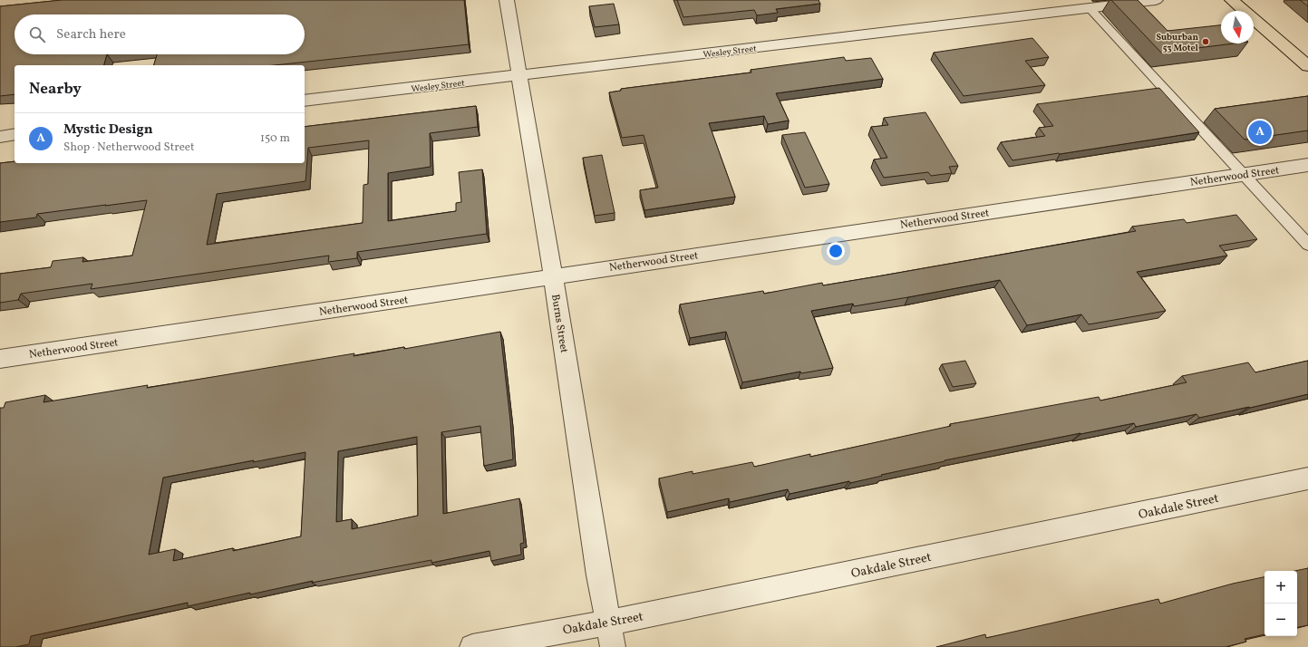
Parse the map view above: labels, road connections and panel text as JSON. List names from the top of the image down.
{
  "streets": {
    "street": [
      "Wesley Street",
      "Netherwood Street",
      "Burns Street",
      "Oakdale Street"
    ]
  },
  "crossings": [
    ["Wesley Street", "Burns Street"],
    ["Netherwood Street", "Burns Street"],
    ["Burns Street", "Oakdale Street"]
  ],
  "places": ["Suburban 53 Motel"],
  "north": "bottom",
  "page": {
    "search": "Search here",
    "heading": "Nearby",
    "list": [
      {
        "mark": "A",
        "name": "Mystic Design",
        "note": "Shop · Netherwood Street",
        "value": "150 m"
      }
    ],
    "pins": "A",
    "map_buttons": ["+", "−"]
  }
}
